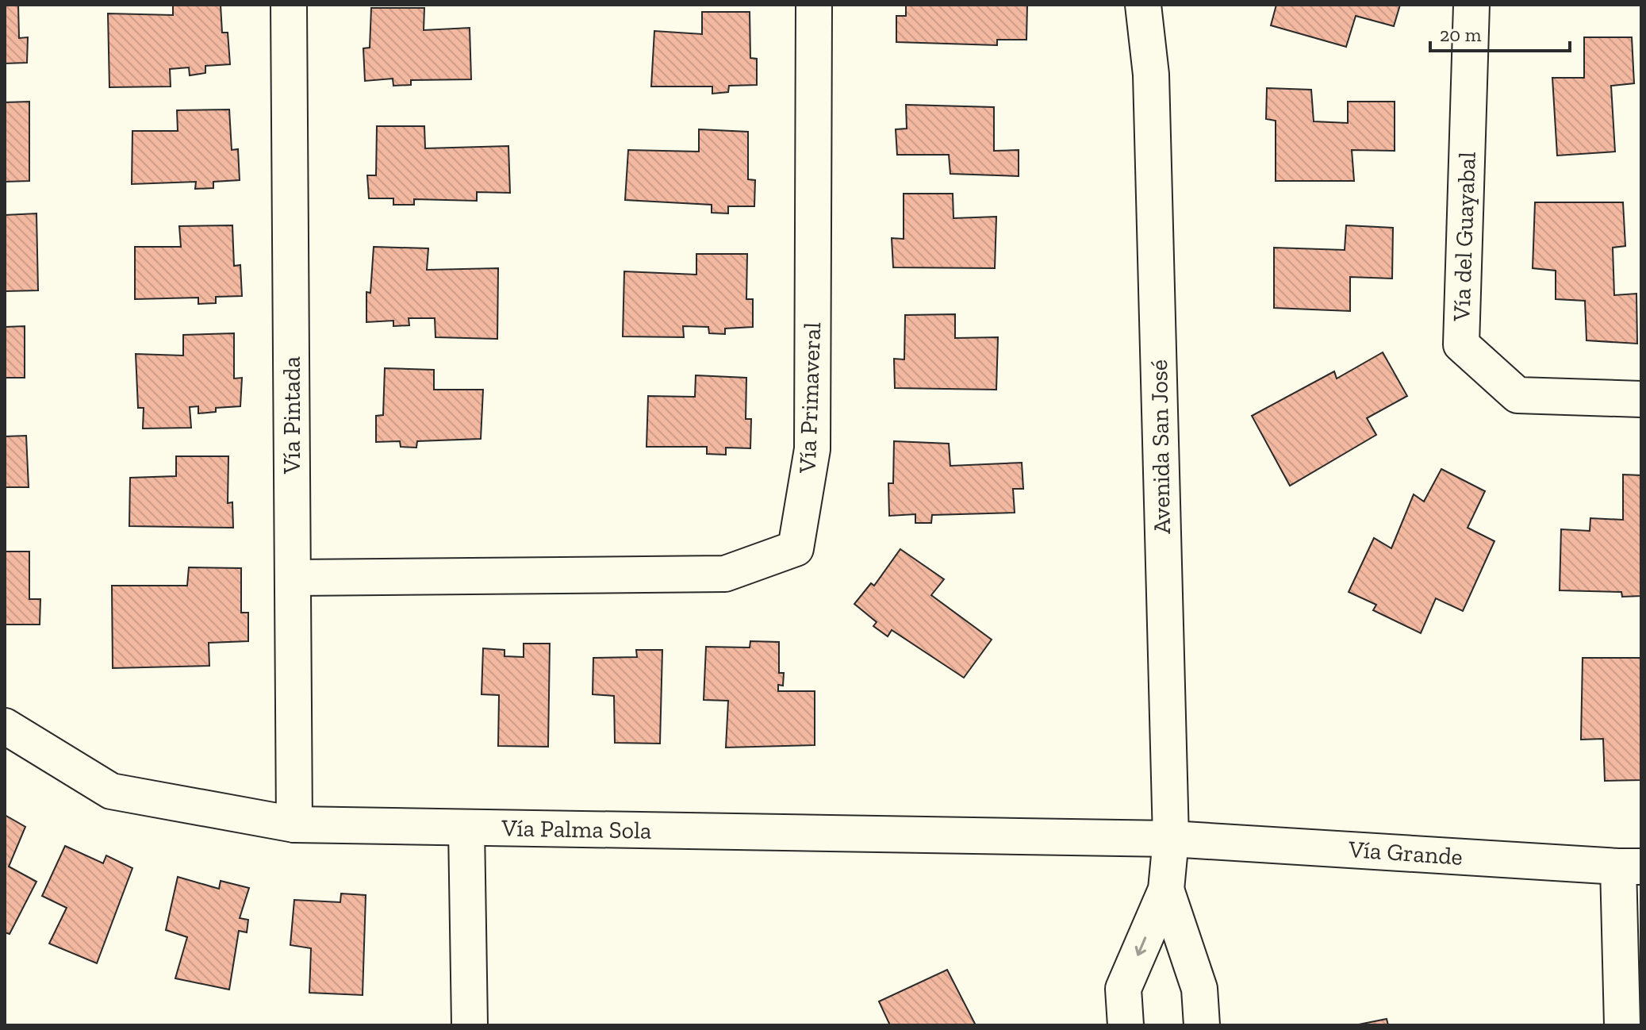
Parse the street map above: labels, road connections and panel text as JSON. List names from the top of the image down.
{
  "streets": {
    "street": [
      "Vía del Guayabal",
      "Vía Primaveral",
      "Vía Pintada",
      "Avenida San José",
      "Vía Palma Sola",
      "Vía Grande"
    ]
  },
  "crossings": [
    ["Vía Primaveral", "Vía Pintada"],
    ["Vía Pintada", "Vía Palma Sola"],
    ["Avenida San José", "Vía Palma Sola"],
    ["Avenida San José", "Vía Grande"],
    ["Vía Palma Sola", "Vía Grande"]
  ],
  "scale_bar": "20 m"
}
